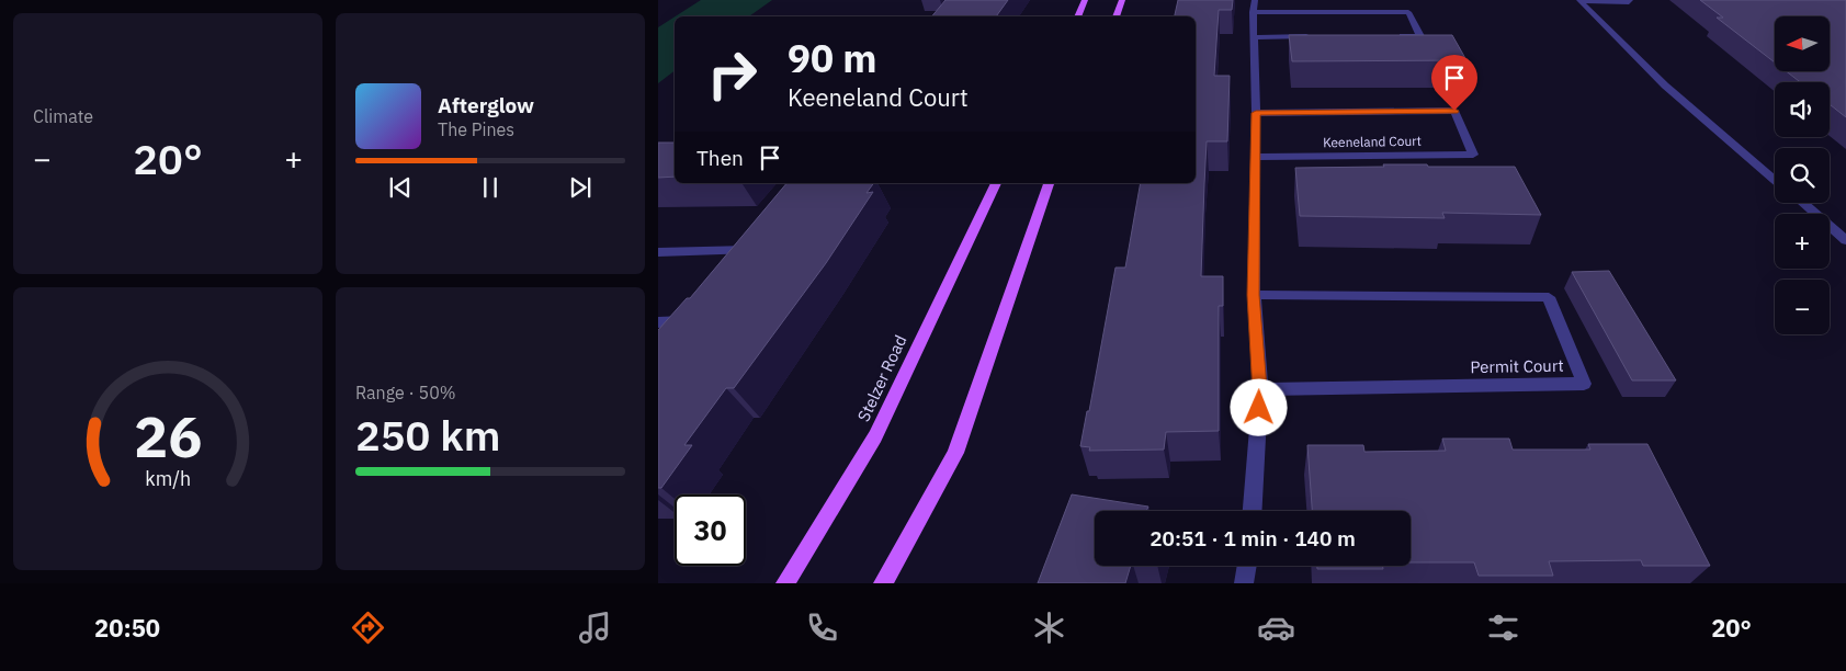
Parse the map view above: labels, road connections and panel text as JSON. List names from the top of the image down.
{
  "streets": {
    "main road": ["Stelzer Road"],
    "street": ["Keeneland Court", "Permit Court"]
  },
  "north": "left",
  "page": {
    "tile": [
      "Climate",
      ["Range · 50%", "250 km"]
    ],
    "map_buttons": ["+", "−"],
    "turn": ["90 m", "Keeneland Court"],
    "song": ["Afterglow", "The Pines"],
    "then": "Then",
    "heat": ["−", "20°", "+"],
    "limit": "30",
    "trip": "20:51 · 1 min · 140 m",
    "tabs": ["20:50", "20°"],
    "gauge": ["26", "km/h"]
  }
}
